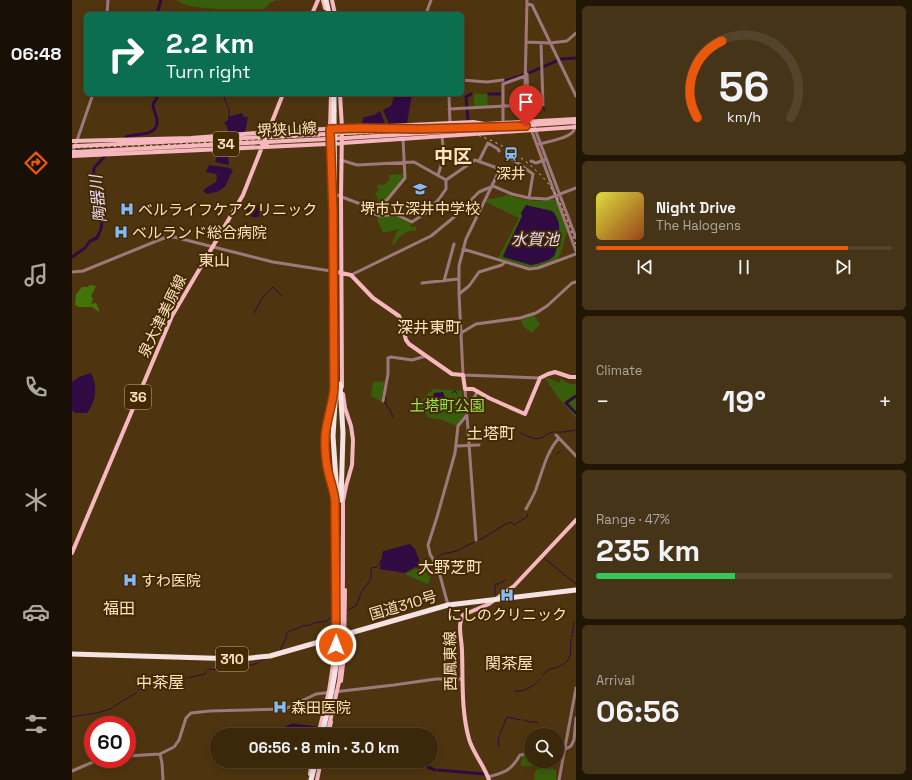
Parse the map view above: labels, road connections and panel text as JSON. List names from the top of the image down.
{
  "streets": {
    "highway": ["国道310号", "310"],
    "main road": [
      "堺狭山線",
      "34",
      "泉大津美原線",
      "36",
      "西鳳東線"
    ]
  },
  "crossings": [
    ["堺狭山線", "泉大津美原線"],
    ["国道310号", "西鳳東線"]
  ],
  "districts": [
    "中区",
    "東山",
    "深井東町",
    "土塔町",
    "大野芝町",
    "福田",
    "関茶屋",
    "中茶屋"
  ],
  "water": ["陶器川", "水賀池"],
  "parks": ["土塔町公園"],
  "places": {
    "station": ["深井"],
    "school or university": ["堺市立深井中学校"],
    "hospital": [
      "ベルライフケアクリニック",
      "ベルランド総合病院",
      "すわ医院",
      "にしのクリニック",
      "森田医院"
    ]
  },
  "page": {
    "tabs": "06:48",
    "turn": ["2.2 km", "Turn right"],
    "song": ["Night Drive", "The Halogens"],
    "tile": [
      "Climate",
      ["Range · 47%", "235 km"],
      ["Arrival", "06:56"]
    ],
    "heat": ["−", "19°", "+"],
    "limit": "60",
    "trip": "06:56 · 8 min · 3.0 km",
    "gauge": ["56", "km/h"]
  }
}
